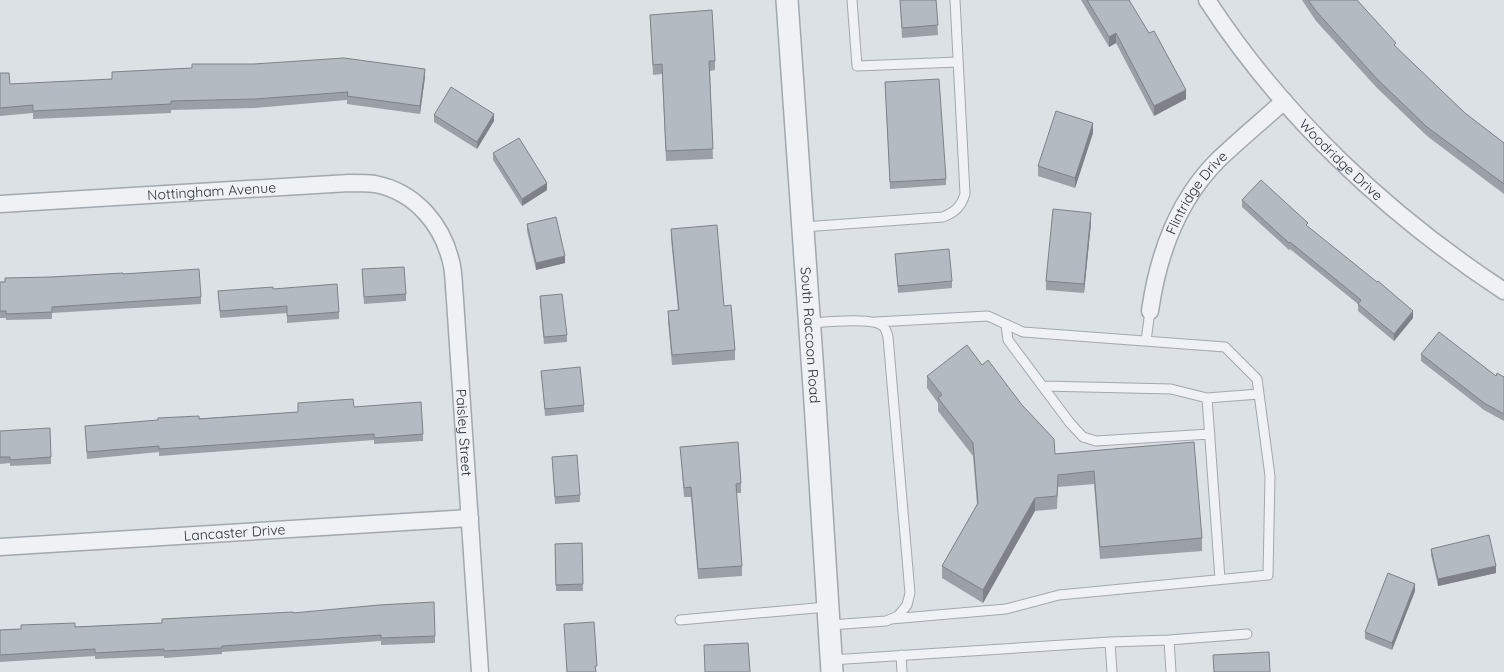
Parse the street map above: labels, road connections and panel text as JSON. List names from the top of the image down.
{
  "streets": {
    "street": [
      "Woodridge Drive",
      "Nottingham Avenue",
      "Flintridge Drive",
      "South Raccoon Road",
      "Paisley Street",
      "Lancaster Drive"
    ]
  },
  "crossings": [
    ["Woodridge Drive", "Flintridge Drive"],
    ["Nottingham Avenue", "Paisley Street"],
    ["Paisley Street", "Lancaster Drive"]
  ]
}
